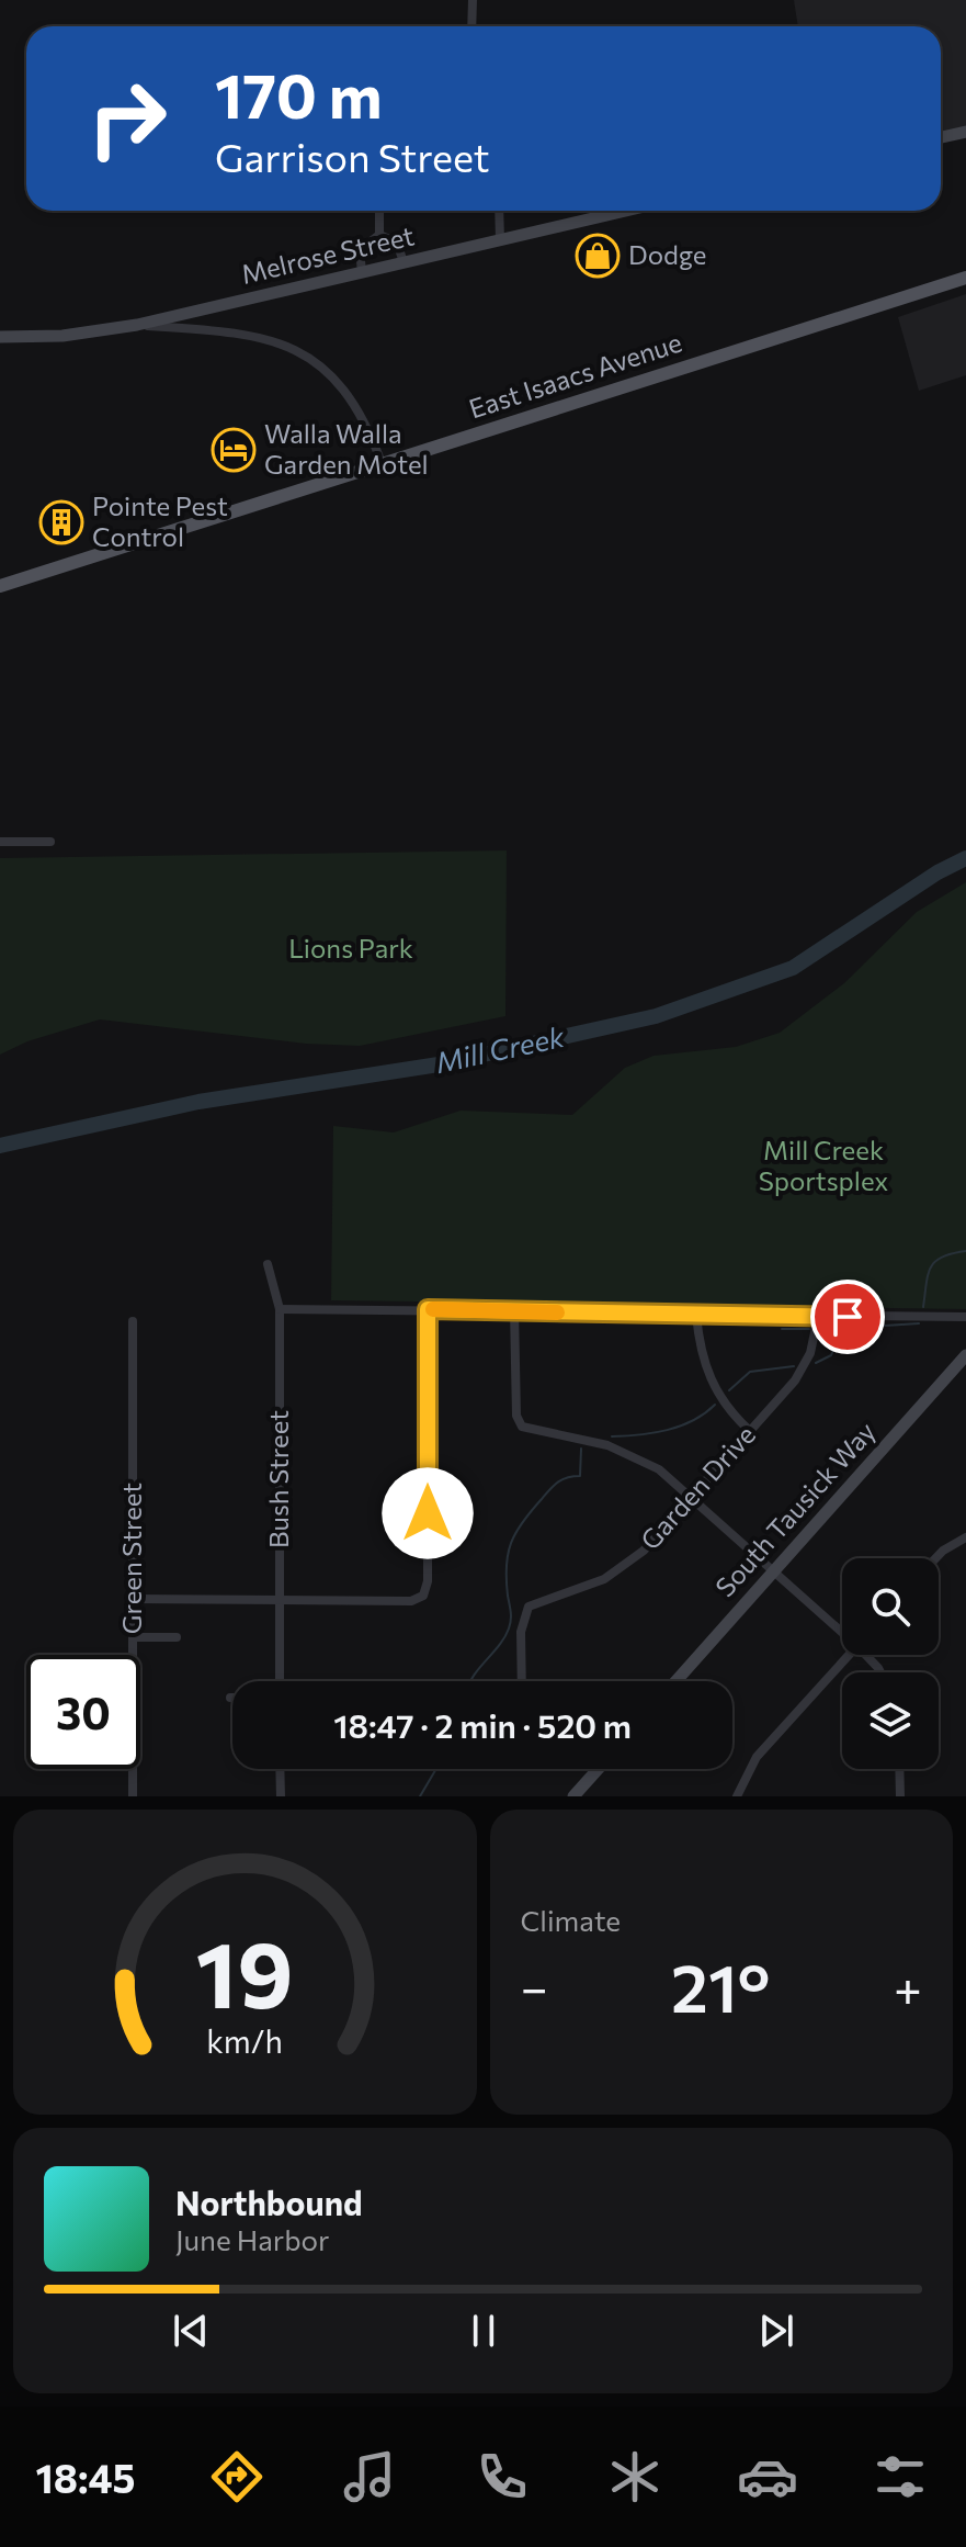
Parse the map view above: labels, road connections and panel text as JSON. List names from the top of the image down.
{
  "streets": {
    "main road": ["East Isaacs Avenue"],
    "street": [
      "Melrose Street",
      "Bush Street",
      "Garden Drive",
      "South Tausick Way",
      "Green Street"
    ]
  },
  "water": ["Mill Creek"],
  "parks": ["Lions Park", "Mill Creek Sportsplex"],
  "places": {
    "shop": ["Dodge"],
    "hotel": ["Walla Walla Garden Motel"],
    "building": ["Pointe Pest Control"]
  },
  "page": {
    "turn": ["170 m", "Garrison Street"],
    "limit": "30",
    "trip": "18:47 · 2 min · 520 m",
    "tile": "Climate",
    "heat": ["−", "21°", "+"],
    "song": ["Northbound", "June Harbor"],
    "tabs": "18:45",
    "gauge": ["19", "km/h"]
  }
}
